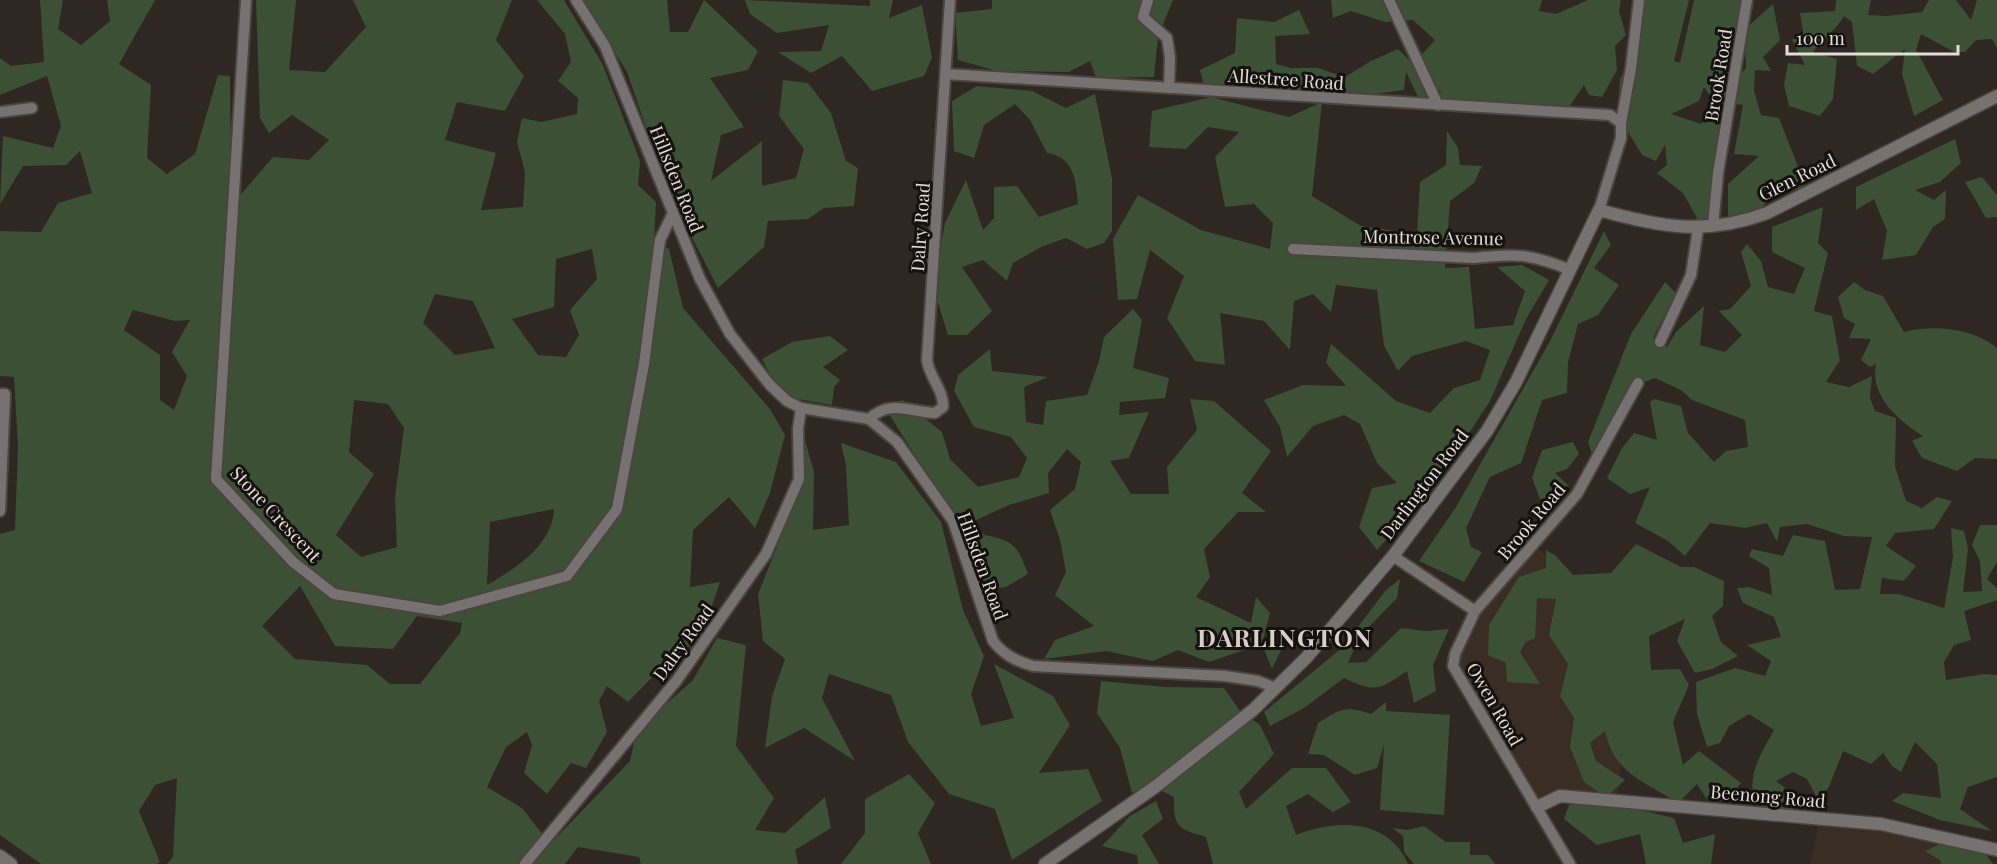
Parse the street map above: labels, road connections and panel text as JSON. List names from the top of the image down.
{
  "streets": {
    "street": [
      "Brook Road",
      "Allestree Road",
      "Glen Road",
      "Hillsden Road",
      "Dalry Road",
      "Montrose Avenue",
      "Darlington Road",
      "Stone Crescent",
      "Owen Road",
      "Beenong Road"
    ]
  },
  "crossings": [
    ["Brook Road", "Glen Road"],
    ["Brook Road", "Owen Road"],
    ["Allestree Road", "Dalry Road"],
    ["Allestree Road", "Darlington Road"],
    ["Glen Road", "Darlington Road"],
    ["Hillsden Road", "Dalry Road"],
    ["Hillsden Road", "Darlington Road"],
    ["Hillsden Road", "Stone Crescent"],
    ["Montrose Avenue", "Darlington Road"],
    ["Owen Road", "Beenong Road"]
  ],
  "districts": ["DARLINGTON"],
  "scale_bar": "100 m"
}
